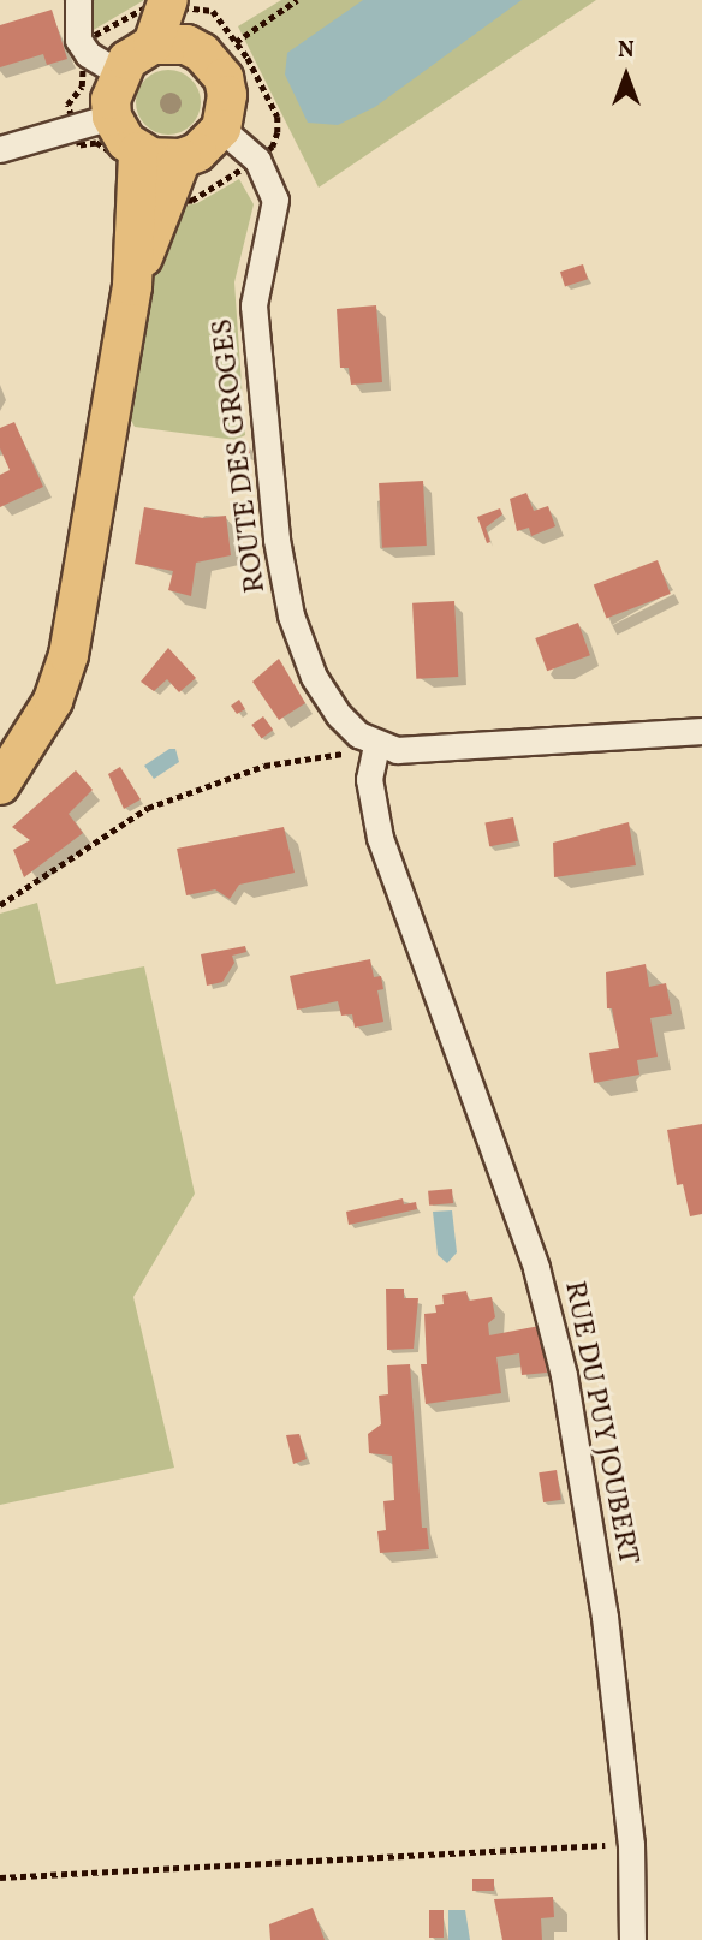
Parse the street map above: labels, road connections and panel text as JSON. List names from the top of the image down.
{
  "streets": {
    "street": ["ROUTE DES GROGES", "RUE DU PUY JOUBERT"]
  },
  "crossings": [
    ["ROUTE DES GROGES", "RUE DU PUY JOUBERT"]
  ],
  "north": "top"
}
